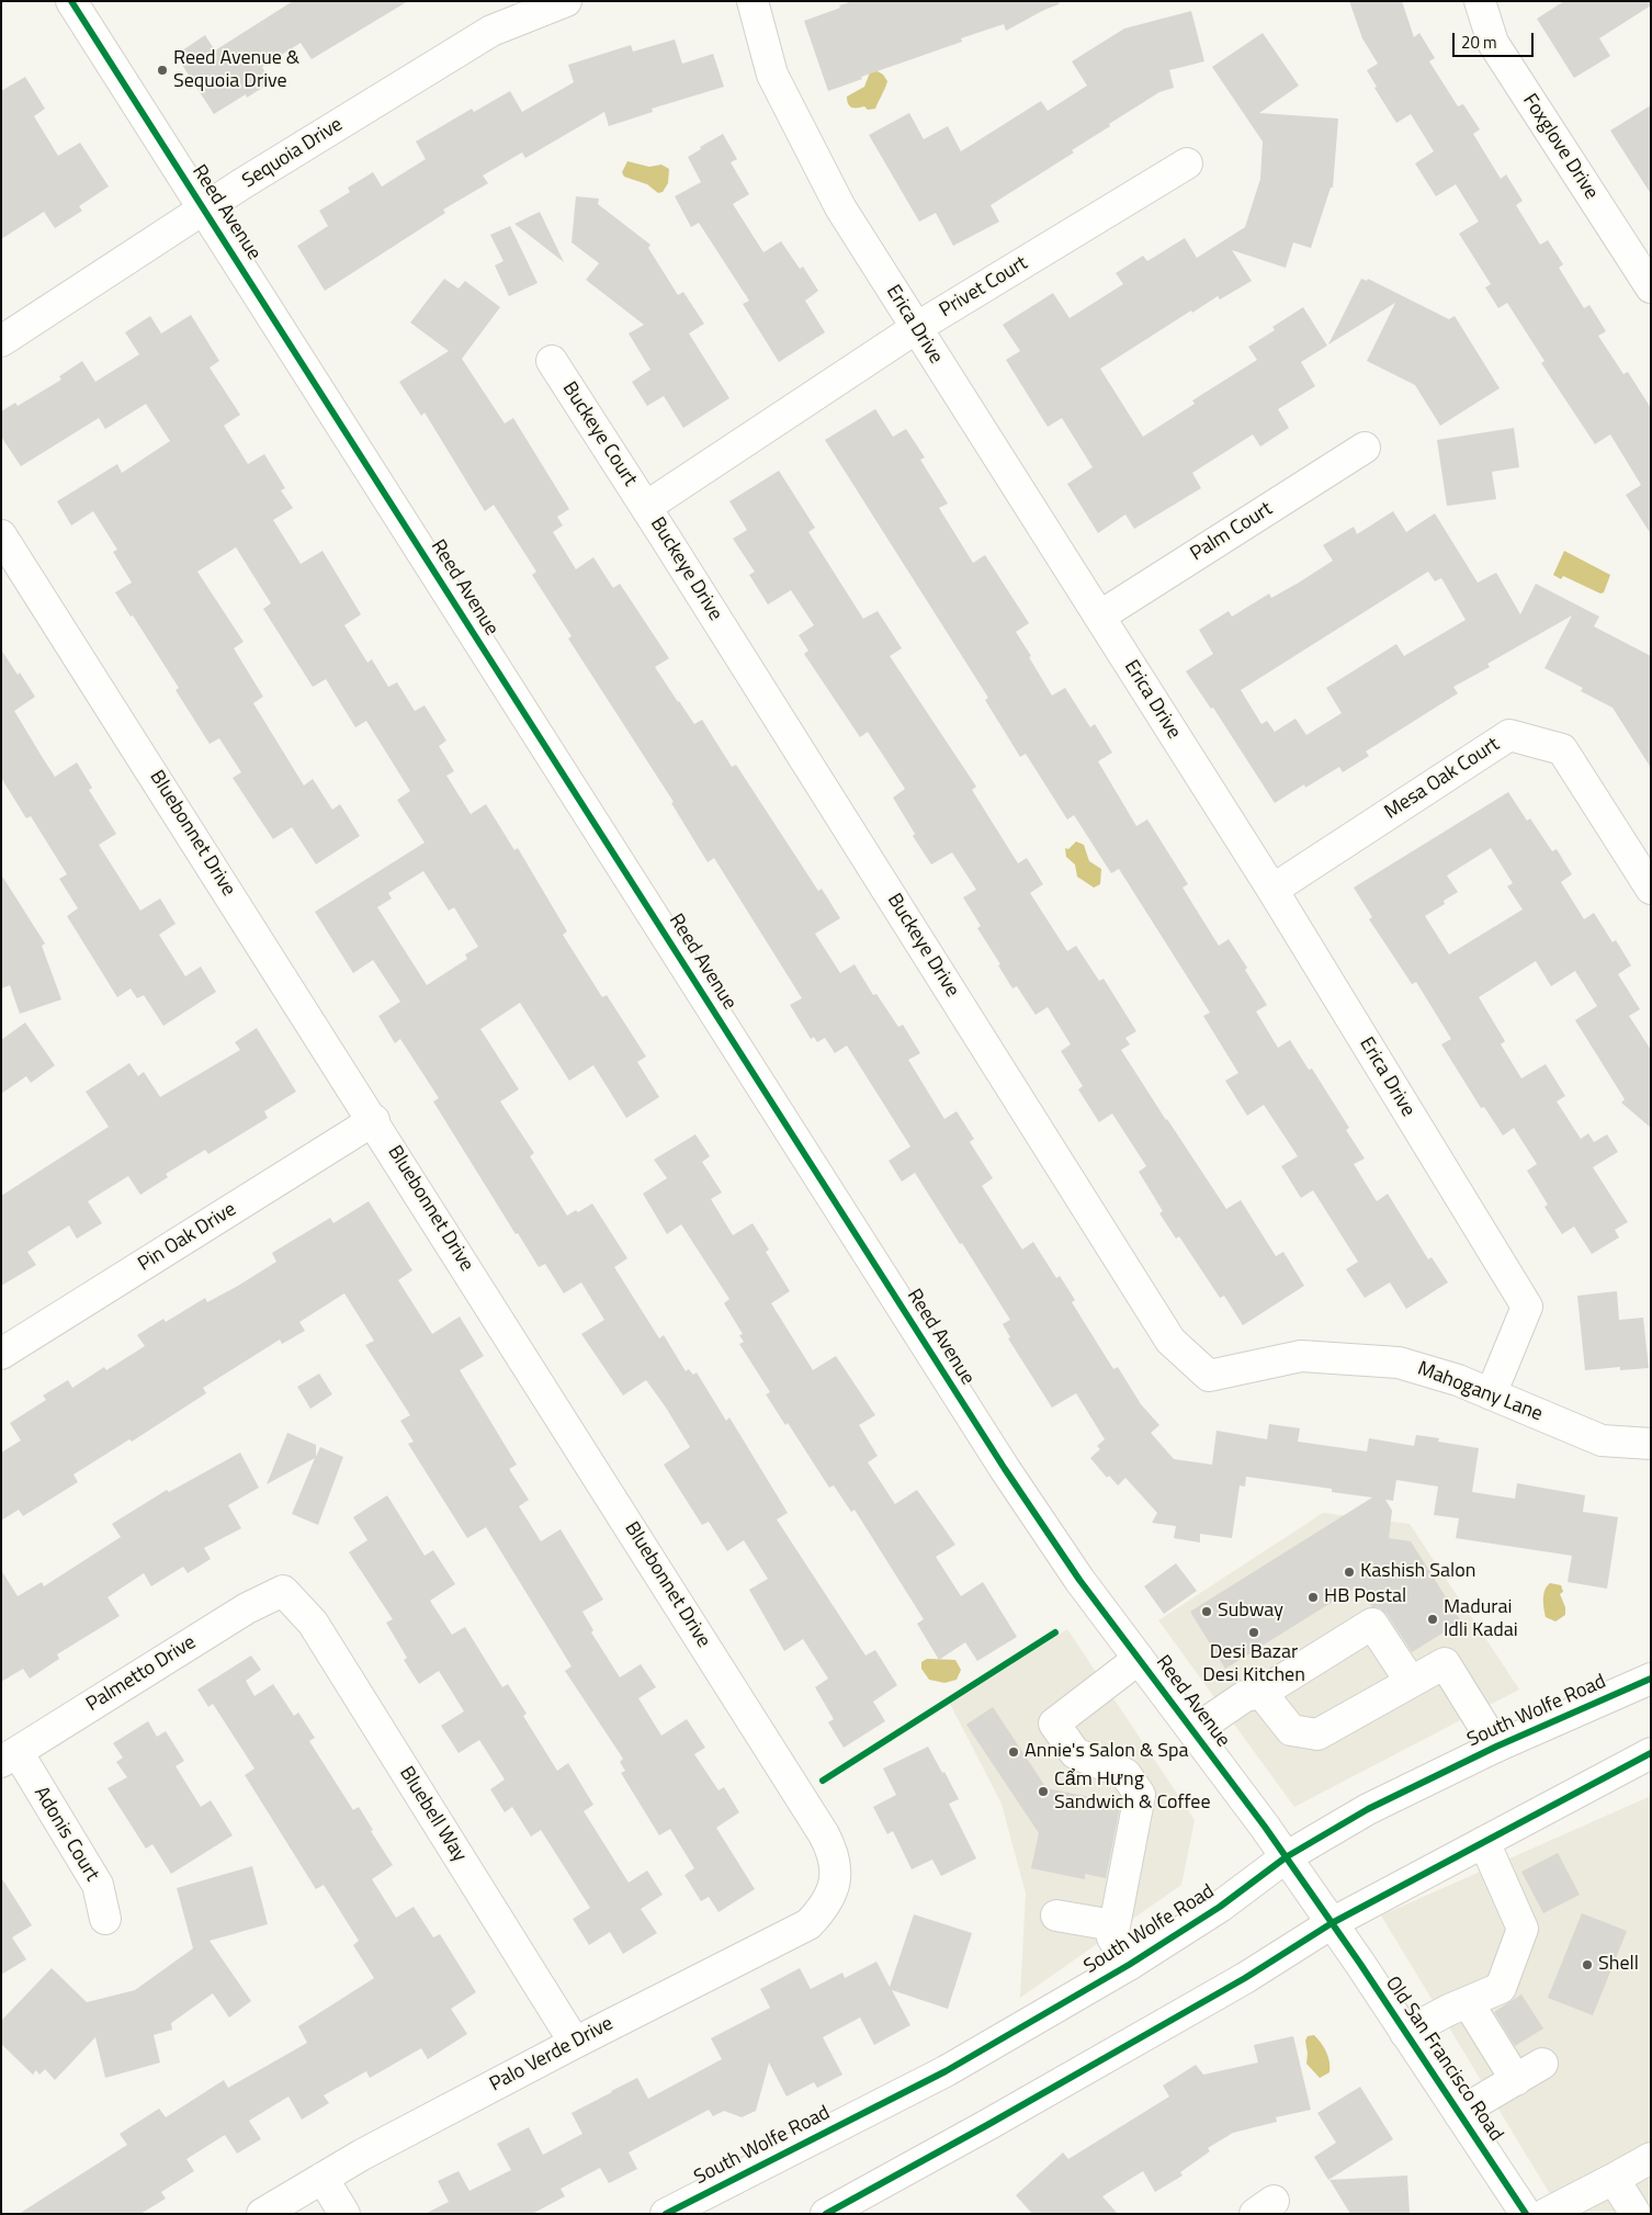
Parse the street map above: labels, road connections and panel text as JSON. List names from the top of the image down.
{
  "streets": {
    "street": [
      "Foxglove Drive",
      "Sequoia Drive",
      "Reed Avenue",
      "Privet Court",
      "Erica Drive",
      "Buckeye Court",
      "Palm Court",
      "Buckeye Drive",
      "Mesa Oak Court",
      "Bluebonnet Drive",
      "Pin Oak Drive",
      "Mahogany Lane",
      "Palmetto Drive",
      "South Wolfe Road",
      "Bluebell Way",
      "Adonis Court",
      "Palo Verde Drive",
      "Old San Francisco Road"
    ]
  },
  "crossings": [
    ["Sequoia Drive", "Reed Avenue"],
    ["Reed Avenue", "South Wolfe Road"],
    ["Reed Avenue", "Old San Francisco Road"],
    ["Privet Court", "Erica Drive"],
    ["Privet Court", "Buckeye Court"],
    ["Privet Court", "Buckeye Drive"],
    ["Erica Drive", "Palm Court"],
    ["Erica Drive", "Mesa Oak Court"],
    ["Erica Drive", "Mahogany Lane"],
    ["Buckeye Court", "Buckeye Drive"],
    ["Buckeye Drive", "Mahogany Lane"],
    ["Bluebonnet Drive", "Pin Oak Drive"],
    ["Bluebonnet Drive", "Palo Verde Drive"],
    ["Palmetto Drive", "Bluebell Way"],
    ["Palmetto Drive", "Adonis Court"],
    ["Bluebell Way", "Palo Verde Drive"]
  ],
  "places": [
    "Reed Avenue & Sequoia Drive",
    "Kashish Salon",
    "HB Postal",
    "Subway",
    "Madurai Idli Kadai",
    "Desi Bazar Desi Kitchen",
    "Annie's Salon & Spa",
    "Cẩm Hưng Sandwich & Coffee",
    "Shell"
  ],
  "scale_bar": "20 m"
}
